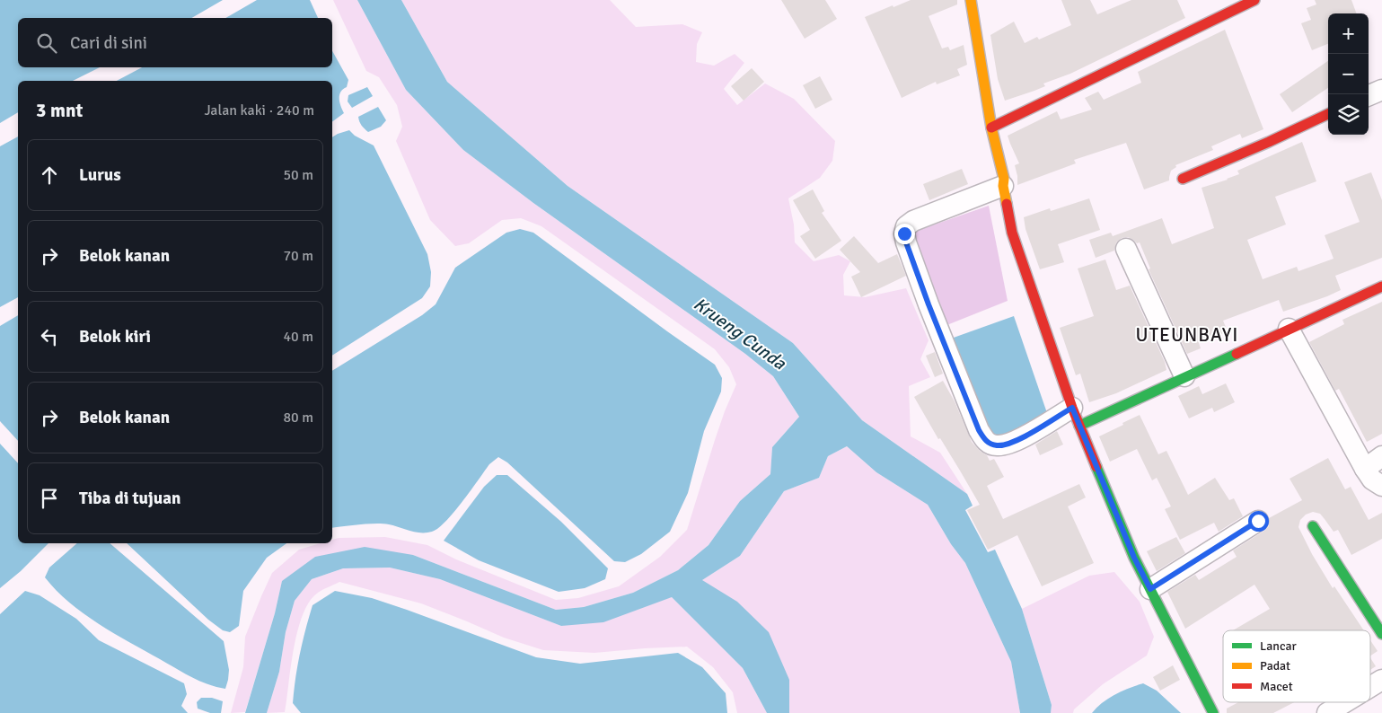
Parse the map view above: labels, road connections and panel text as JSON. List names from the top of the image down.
{
  "districts": ["UTEUNBAYI"],
  "water": ["Krueng Cunda"],
  "legend": ["Lancar", "Padat", "Macet"],
  "page": {
    "map_buttons": ["+", "−"],
    "search": "Cari di sini",
    "heading": ["3 mnt", "Jalan kaki · 240 m"],
    "list": [
      ["Lurus", "50 m"],
      ["Belok kanan", "70 m"],
      ["Belok kiri", "40 m"],
      ["Belok kanan", "80 m"],
      "Tiba di tujuan"
    ]
  }
}
